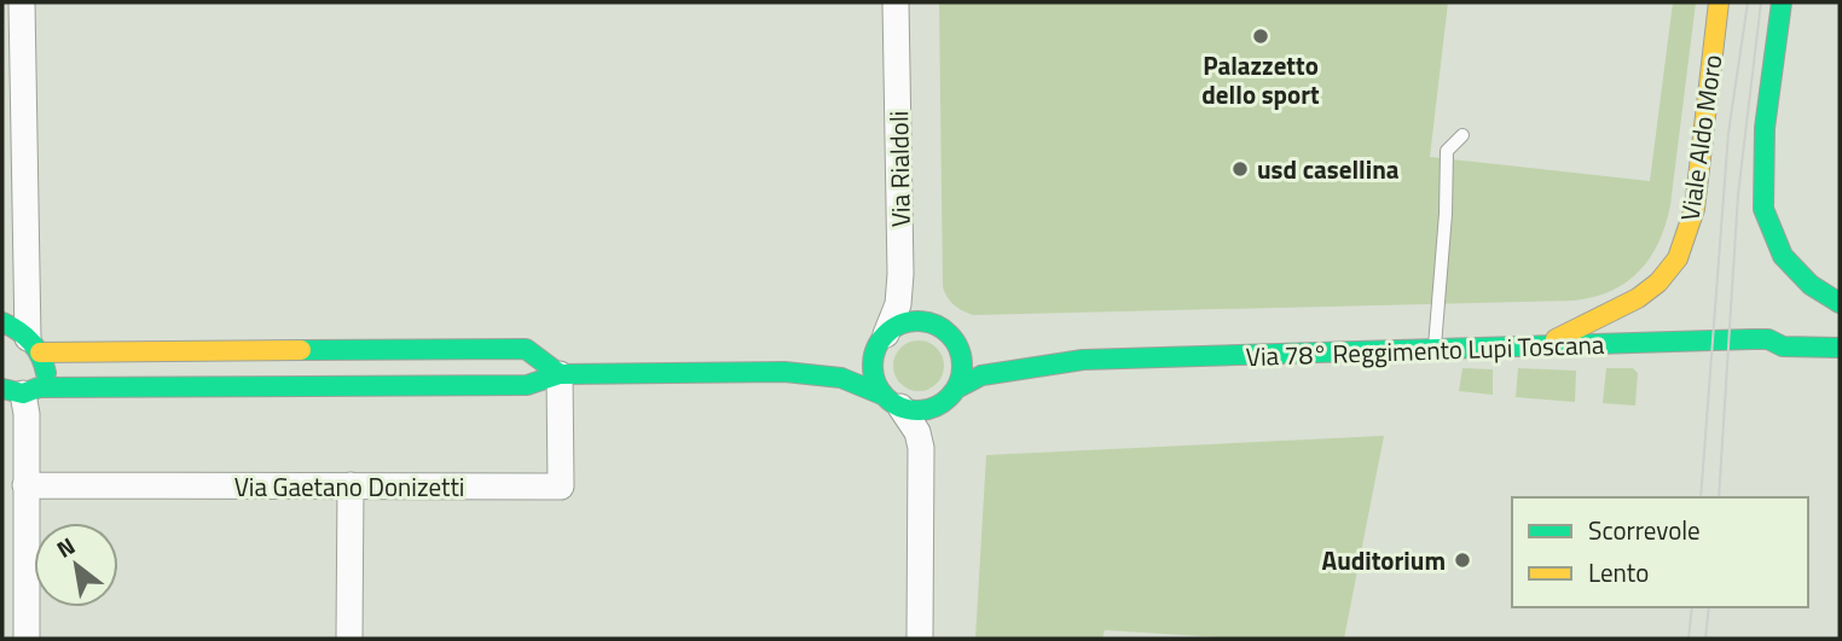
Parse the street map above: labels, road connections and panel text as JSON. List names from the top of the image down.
{
  "streets": {
    "street": [
      "Viale Aldo Moro",
      "Via Rialdoli",
      "Via 78° Reggimento Lupi Toscana",
      "Via Gaetano Donizetti"
    ]
  },
  "crossings": [
    ["Viale Aldo Moro", "Via 78° Reggimento Lupi Toscana"],
    ["Via Rialdoli", "Via 78° Reggimento Lupi Toscana"]
  ],
  "places": ["Palazzetto dello sport", "usd casellina", "Auditorium"],
  "legend": ["Scorrevole", "Lento"],
  "north": "top left"
}
